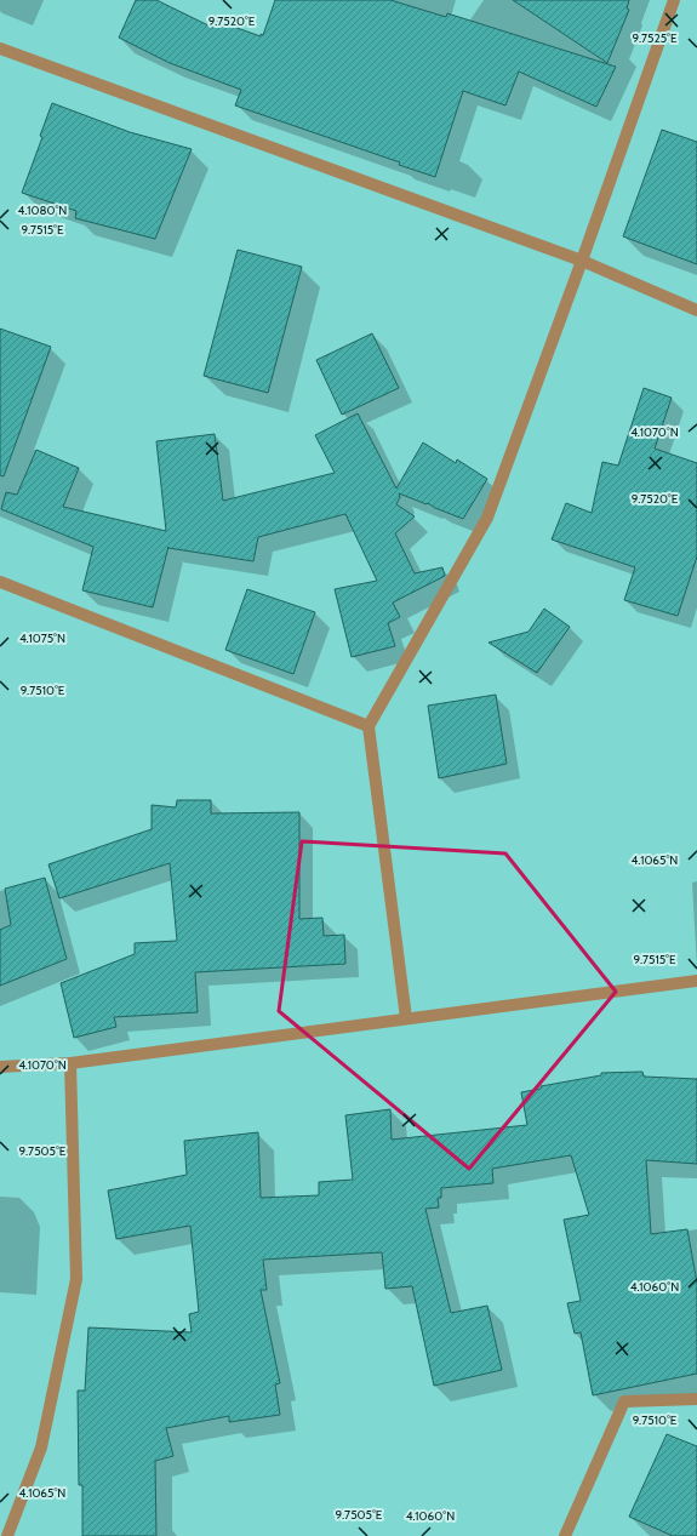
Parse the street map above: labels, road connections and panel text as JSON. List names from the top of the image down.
{
  "coordinates": [
    "9.7520°E",
    "9.7525°E",
    "4.1080°N",
    "9.7515°E",
    "4.1070°N",
    "4.1075°N",
    "9.7510°E",
    "4.1065°N",
    "9.7505°E",
    "4.1060°N"
  ]
}
